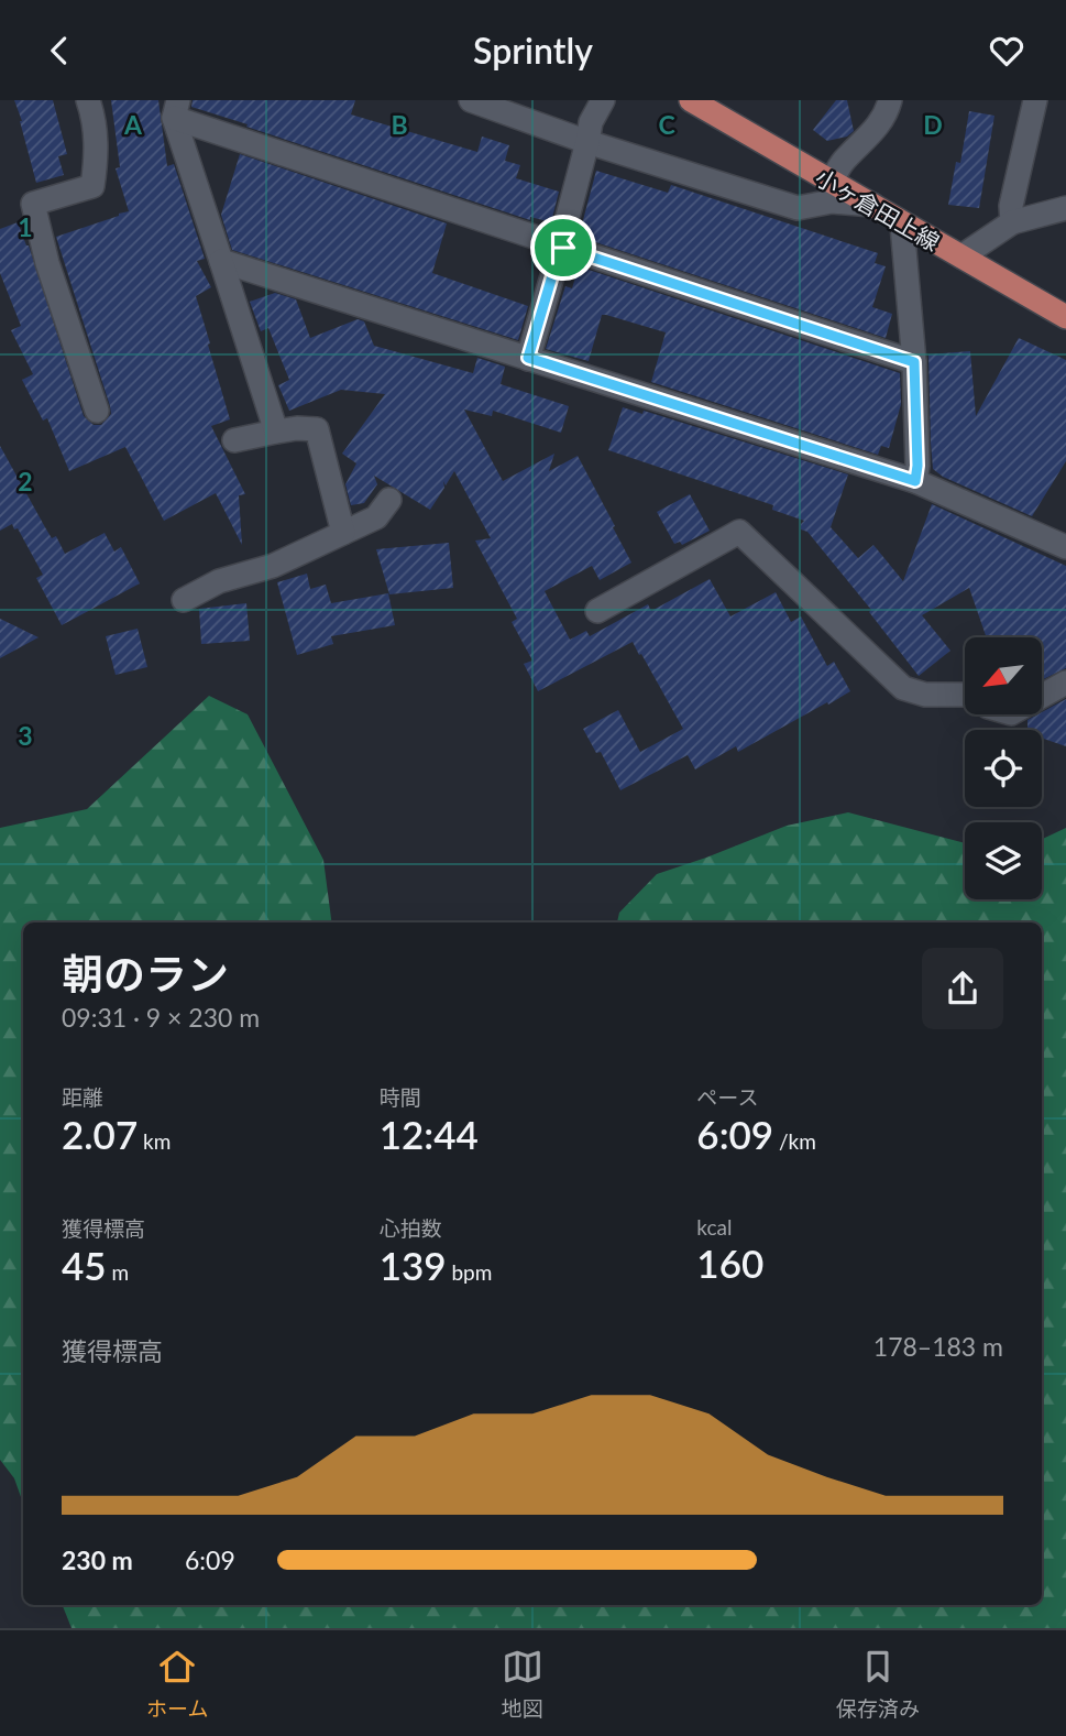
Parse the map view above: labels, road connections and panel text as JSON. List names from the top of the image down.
{
  "streets": {
    "main road": ["小ヶ倉田上線"]
  },
  "north": "bottom left",
  "page": {
    "header": "Sprintly",
    "heading": ["朝のラン", "09:31 · 9 × 230 m"],
    "stats": [
      ["距離", "2.07 km"],
      ["時間", "12:44"],
      ["ペース", "6:09 /km"],
      ["獲得標高", "45 m"],
      ["心拍数", "139 bpm"],
      ["kcal", "160"]
    ],
    "chart": ["獲得標高", "178–183 m"],
    "list": [
      {
        "name": "230 m",
        "note": "6:09"
      }
    ],
    "tabs": ["ホーム", "地図", "保存済み"]
  },
  "grid": {
    "columns": [
      "A",
      "B",
      "C",
      "D"
    ],
    "rows": ["1", "2", "3"]
  }
}
